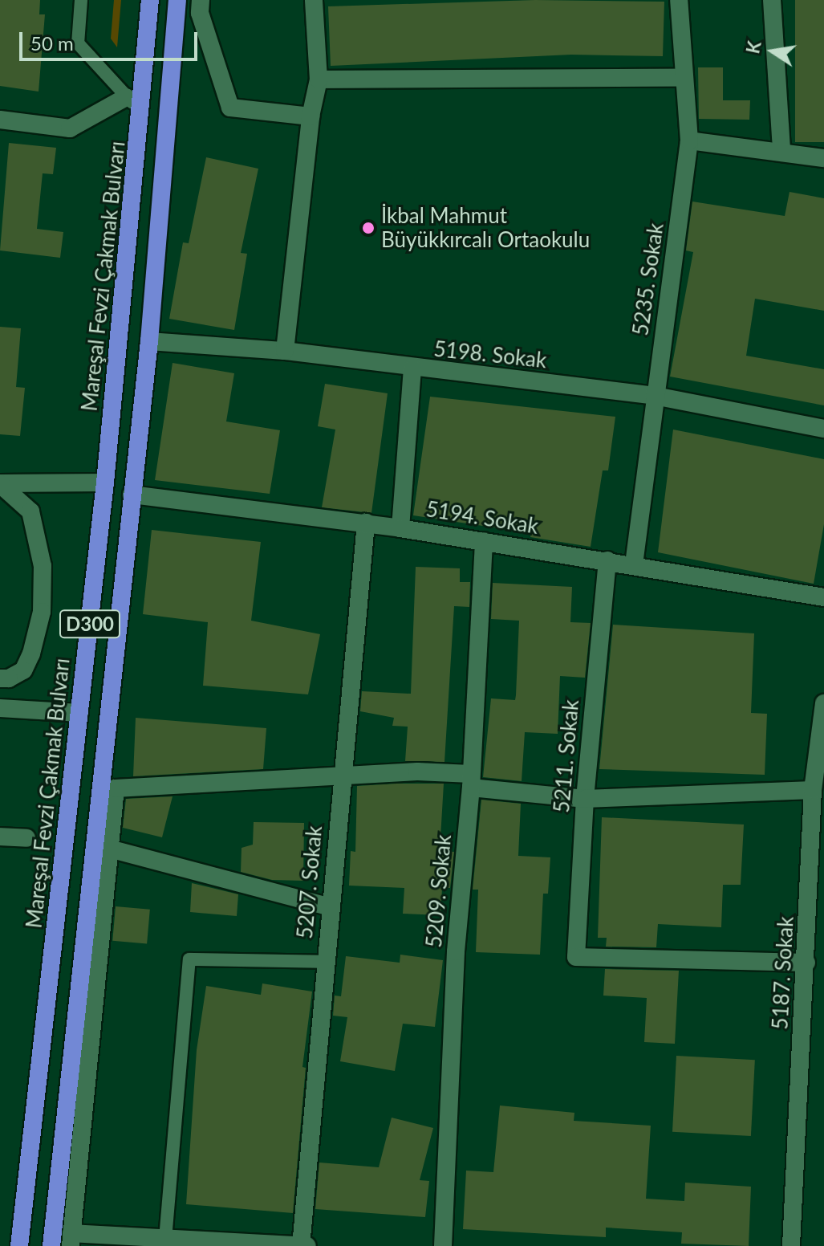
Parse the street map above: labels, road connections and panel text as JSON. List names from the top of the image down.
{
  "streets": {
    "highway": ["Mareşal Fevzi Çakmak Bulvarı", "D300"],
    "street": [
      "5235. Sokak",
      "5198. Sokak",
      "5194. Sokak",
      "5211. Sokak",
      "5207. Sokak",
      "5209. Sokak",
      "5187. Sokak"
    ]
  },
  "crossings": [
    ["5235. Sokak", "5198. Sokak"],
    ["5235. Sokak", "5194. Sokak"],
    ["5198. Sokak", "D300"],
    ["5194. Sokak", "D300"],
    ["5194. Sokak", "5211. Sokak"],
    ["5194. Sokak", "5207. Sokak"],
    ["5194. Sokak", "5209. Sokak"],
    ["5211. Sokak", "5187. Sokak"]
  ],
  "places": ["İkbal Mahmut Büyükkırcalı Ortaokulu"],
  "scale_bar": "50 m",
  "north": "left"
}
